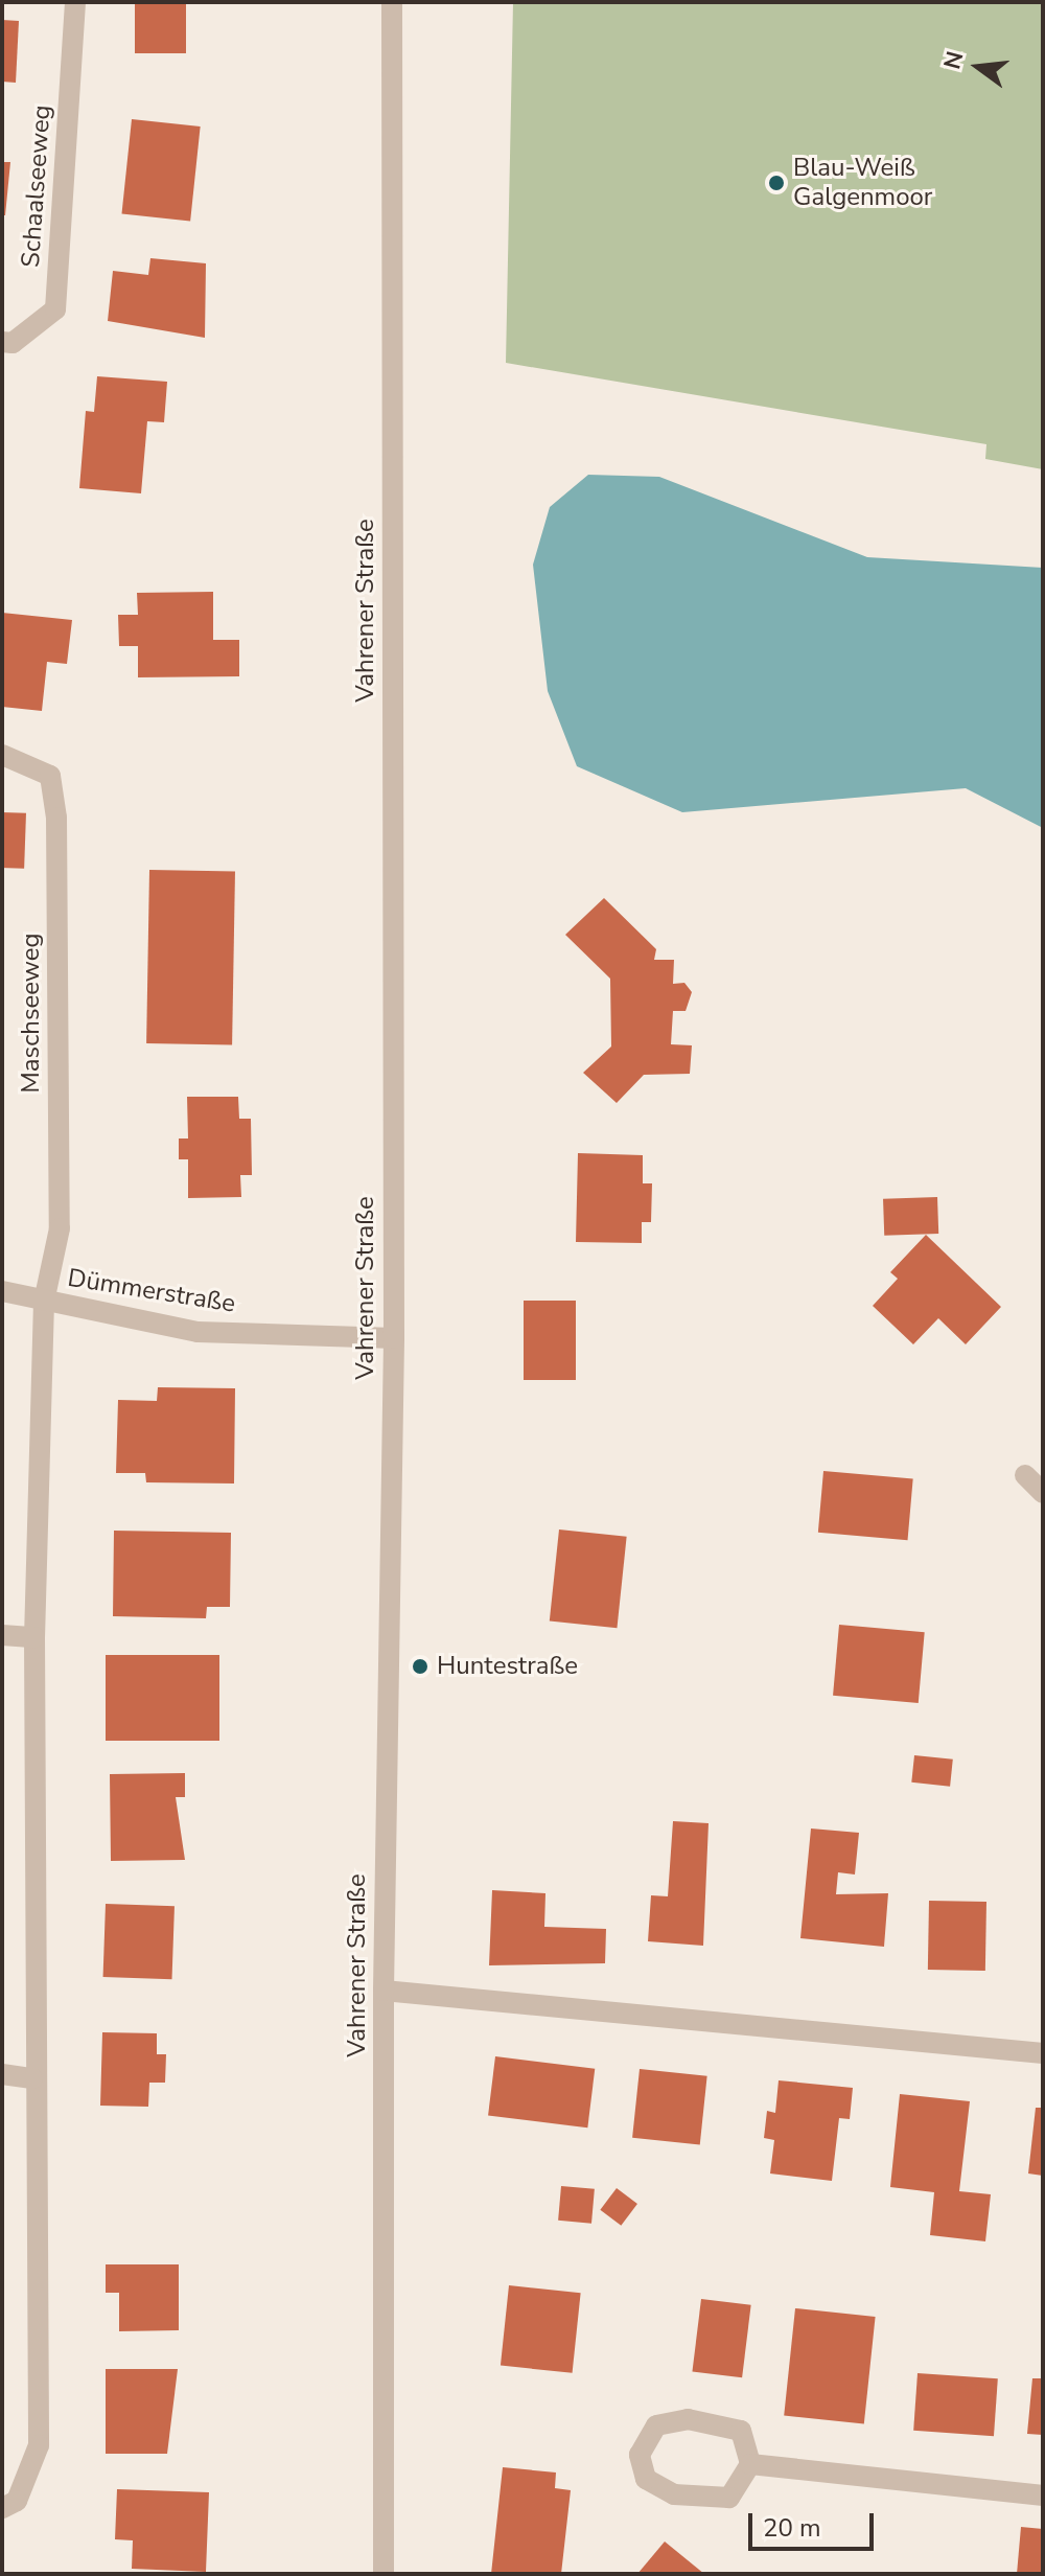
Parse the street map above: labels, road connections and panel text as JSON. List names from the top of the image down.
{
  "streets": {
    "street": [
      "Schaalseeweg",
      "Vahrener Straße",
      "Maschseeweg",
      "Dümmerstraße"
    ]
  },
  "crossings": [
    ["Vahrener Straße", "Dümmerstraße"],
    ["Maschseeweg", "Dümmerstraße"]
  ],
  "places": ["Blau-Weiß Galgenmoor", "Huntestraße"],
  "scale_bar": "20 m",
  "north": "left"
}
